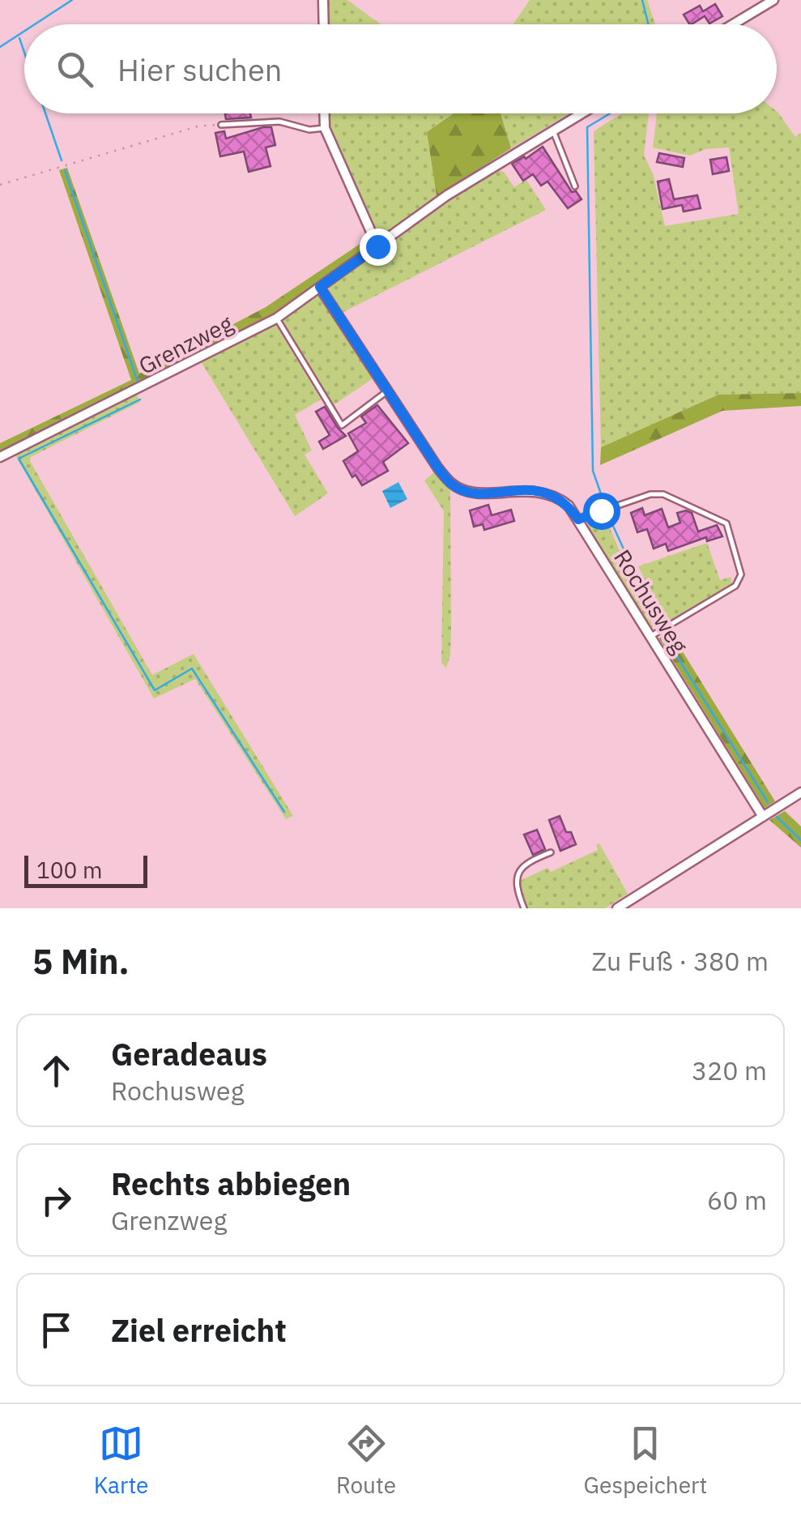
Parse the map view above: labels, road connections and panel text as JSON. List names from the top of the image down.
{
  "streets": {
    "street": ["Grenzweg", "Rochusweg"]
  },
  "crossings": [
    ["Grenzweg", "Rochusweg"]
  ],
  "scale_bar": "100 m",
  "page": {
    "search": "Hier suchen",
    "scale": "100 m",
    "heading": ["5 Min.", "Zu Fuß · 380 m"],
    "list": [
      ["Geradeaus", "Rochusweg", "320 m"],
      ["Rechts abbiegen", "Grenzweg", "60 m"],
      "Ziel erreicht"
    ],
    "nav": ["Karte", "Route", "Gespeichert"]
  }
}
